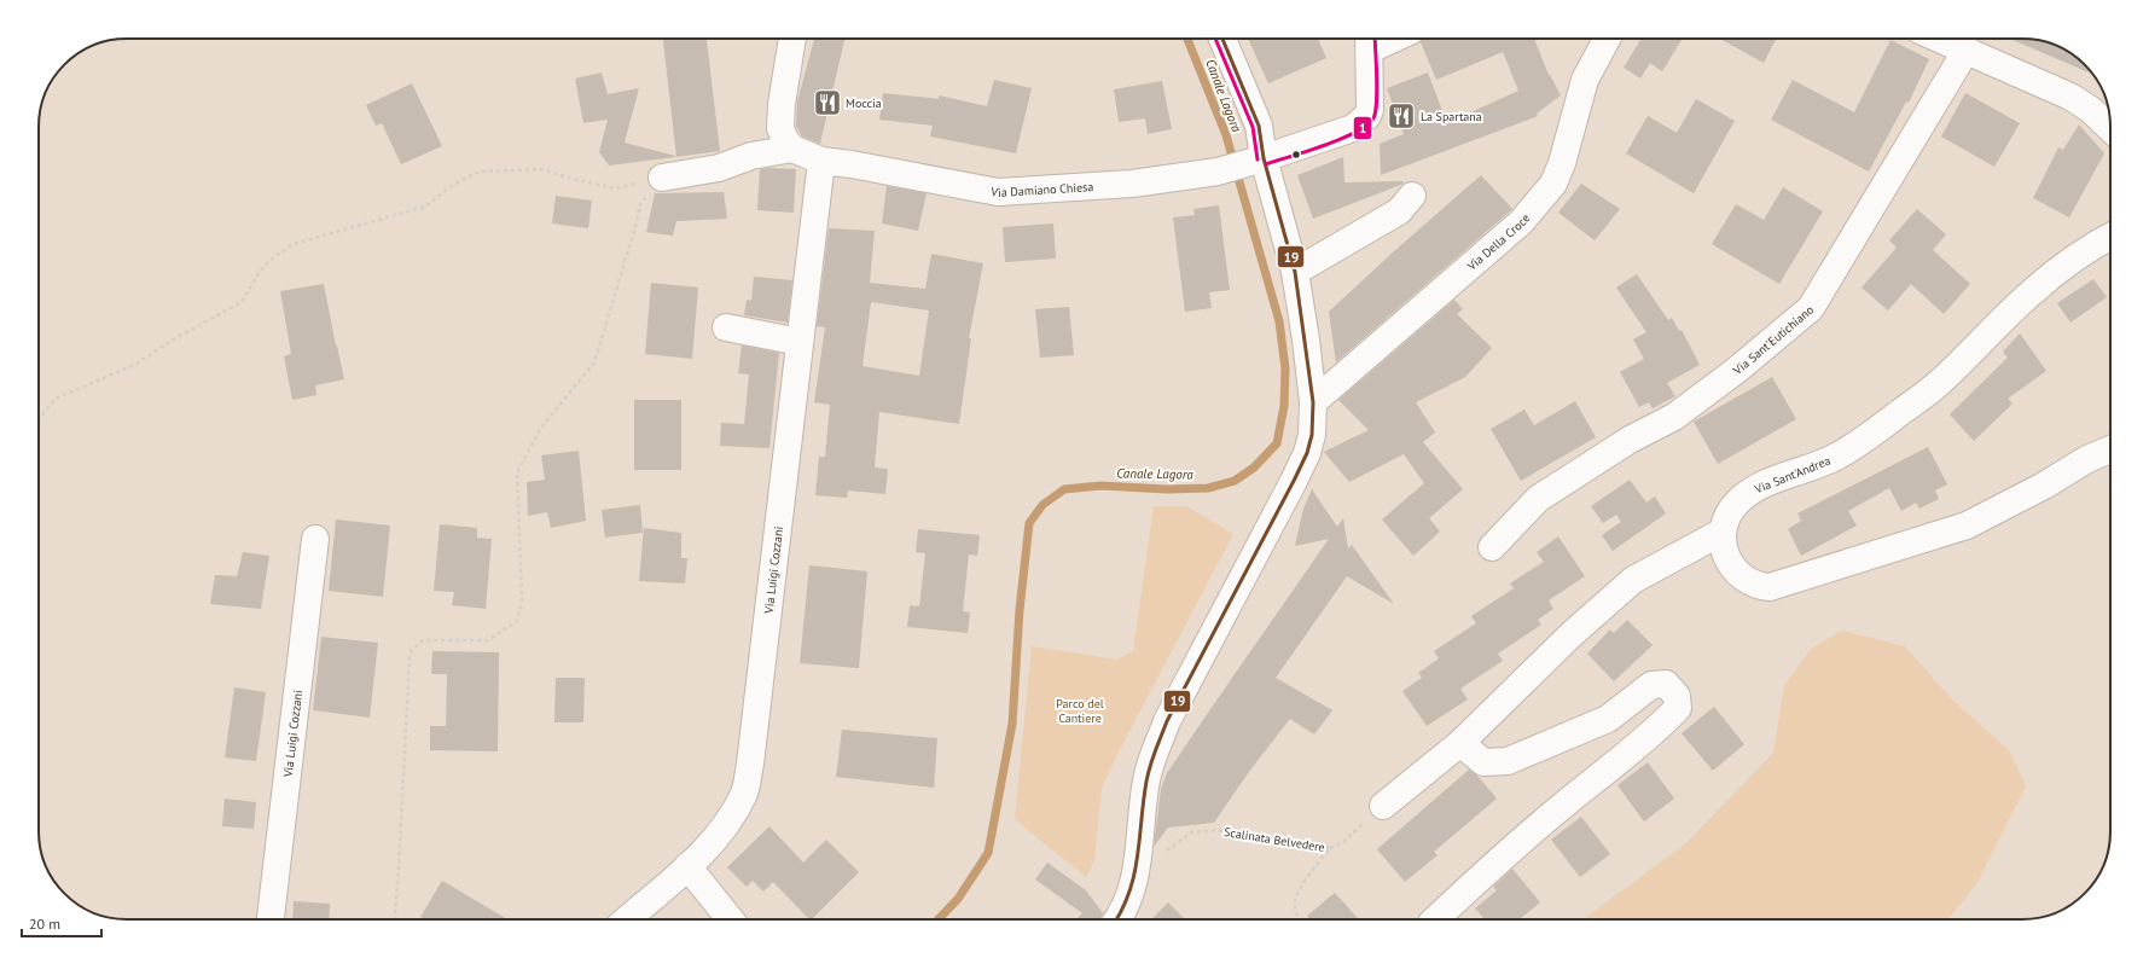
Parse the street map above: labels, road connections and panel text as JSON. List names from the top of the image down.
{
  "streets": {
    "street": [
      "Via Damiano Chiesa",
      "Via Della Croce",
      "Via Sant'Eutichiano",
      "Via Sant'Andrea",
      "Via Luigi Cozzani"
    ],
    "path": ["Scalinata Belvedere"]
  },
  "crossings": [
    ["Via Damiano Chiesa", "Via Luigi Cozzani"]
  ],
  "water": ["Canale Lagora"],
  "parks": ["Parco del Cantiere"],
  "places": {
    "restaurant": ["Moccia", "La Spartana"]
  },
  "lines": ["transit line 19", "transit line 1"],
  "scale_bar": "20 m"
}
